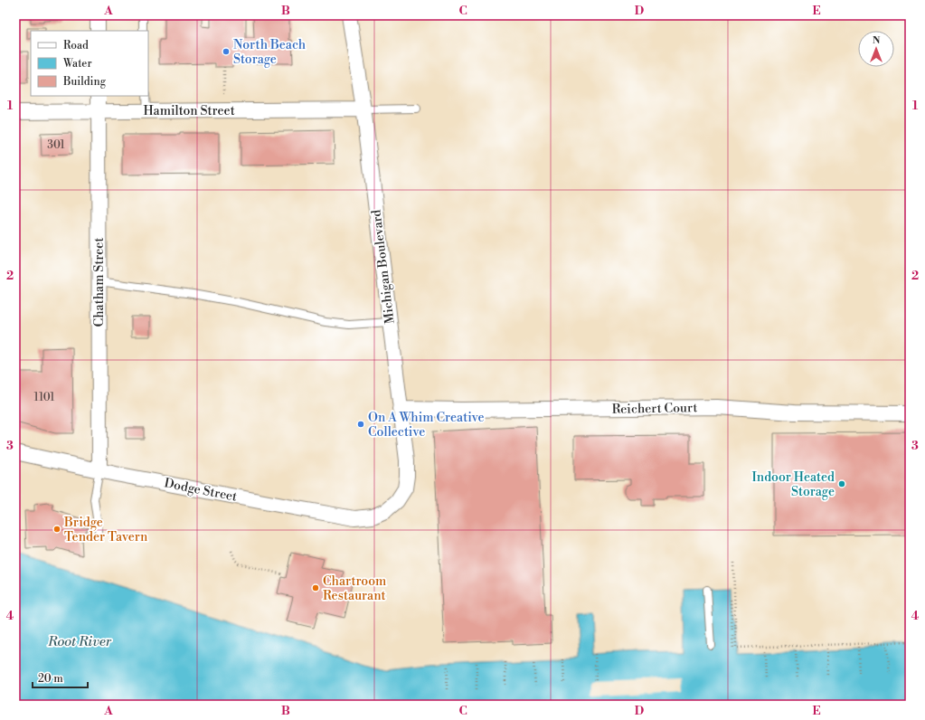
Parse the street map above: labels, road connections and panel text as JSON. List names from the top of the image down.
{
  "streets": {
    "street": [
      "Hamilton Street",
      "Michigan Boulevard",
      "Chatham Street",
      "Reichert Court",
      "Dodge Street"
    ]
  },
  "crossings": [
    ["Hamilton Street", "Michigan Boulevard"],
    ["Hamilton Street", "Chatham Street"],
    ["Michigan Boulevard", "Reichert Court"],
    ["Michigan Boulevard", "Dodge Street"],
    ["Chatham Street", "Dodge Street"]
  ],
  "water": ["Root River"],
  "places": [
    "North Beach Storage",
    "On A Whim Creative Collective",
    "Indoor Heated Storage",
    "Bridge Tender Tavern",
    "Chartroom Restaurant"
  ],
  "house_numbers": ["301", "1101"],
  "legend": ["Road", "Water", "Building"],
  "scale_bar": "20 m",
  "north": "top",
  "grid": {
    "columns": [
      "A",
      "B",
      "C",
      "D",
      "E"
    ],
    "rows": [
      "1",
      "2",
      "3",
      "4"
    ]
  }
}
